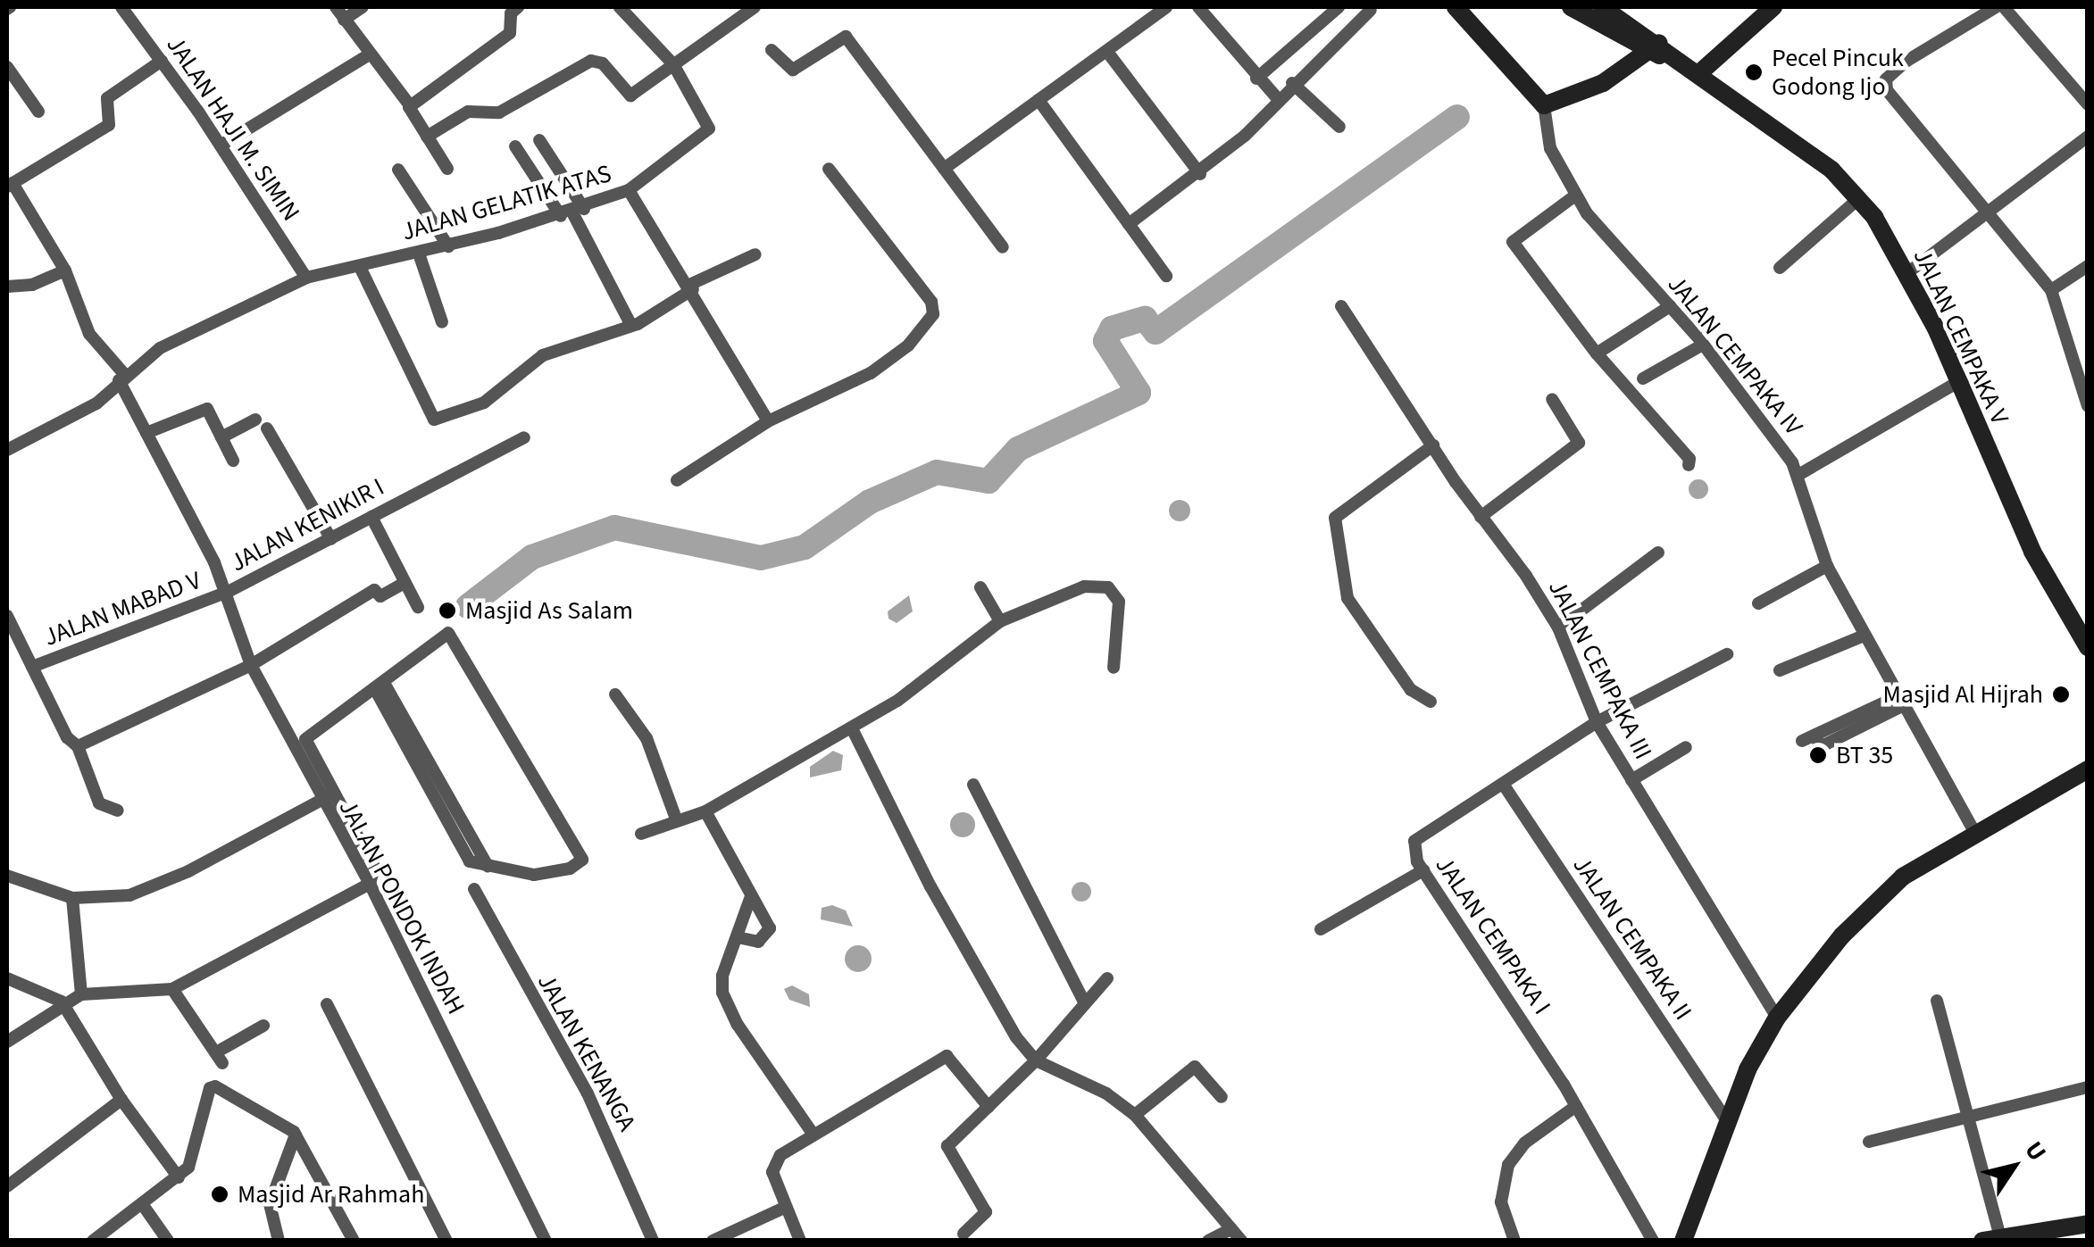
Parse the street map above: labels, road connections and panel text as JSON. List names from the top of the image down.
{
  "streets": {
    "street": [
      "JALAN HAJI M. SIMIN",
      "JALAN GELATIK ATAS",
      "JALAN CEMPAKA V",
      "JALAN CEMPAKA IV",
      "JALAN KENIKIR I",
      "JALAN MABAD V",
      "JALAN CEMPAKA III",
      "JALAN PONDOK INDAH",
      "JALAN CEMPAKA I",
      "JALAN CEMPAKA II",
      "JALAN KENANGA"
    ]
  },
  "crossings": [
    ["JALAN HAJI M. SIMIN", "JALAN GELATIK ATAS"],
    ["JALAN GELATIK ATAS", "JALAN KENIKIR I"],
    ["JALAN KENIKIR I", "JALAN MABAD V"],
    ["JALAN KENIKIR I", "JALAN PONDOK INDAH"],
    ["JALAN MABAD V", "JALAN PONDOK INDAH"],
    ["JALAN CEMPAKA III", "JALAN CEMPAKA I"],
    ["JALAN CEMPAKA I", "JALAN CEMPAKA II"]
  ],
  "places": [
    "Pecel Pincuk Godong Ijo",
    "Masjid As Salam",
    "Masjid Al Hijrah",
    "BT 35",
    "Masjid Ar Rahmah"
  ],
  "north": "top right"
}
